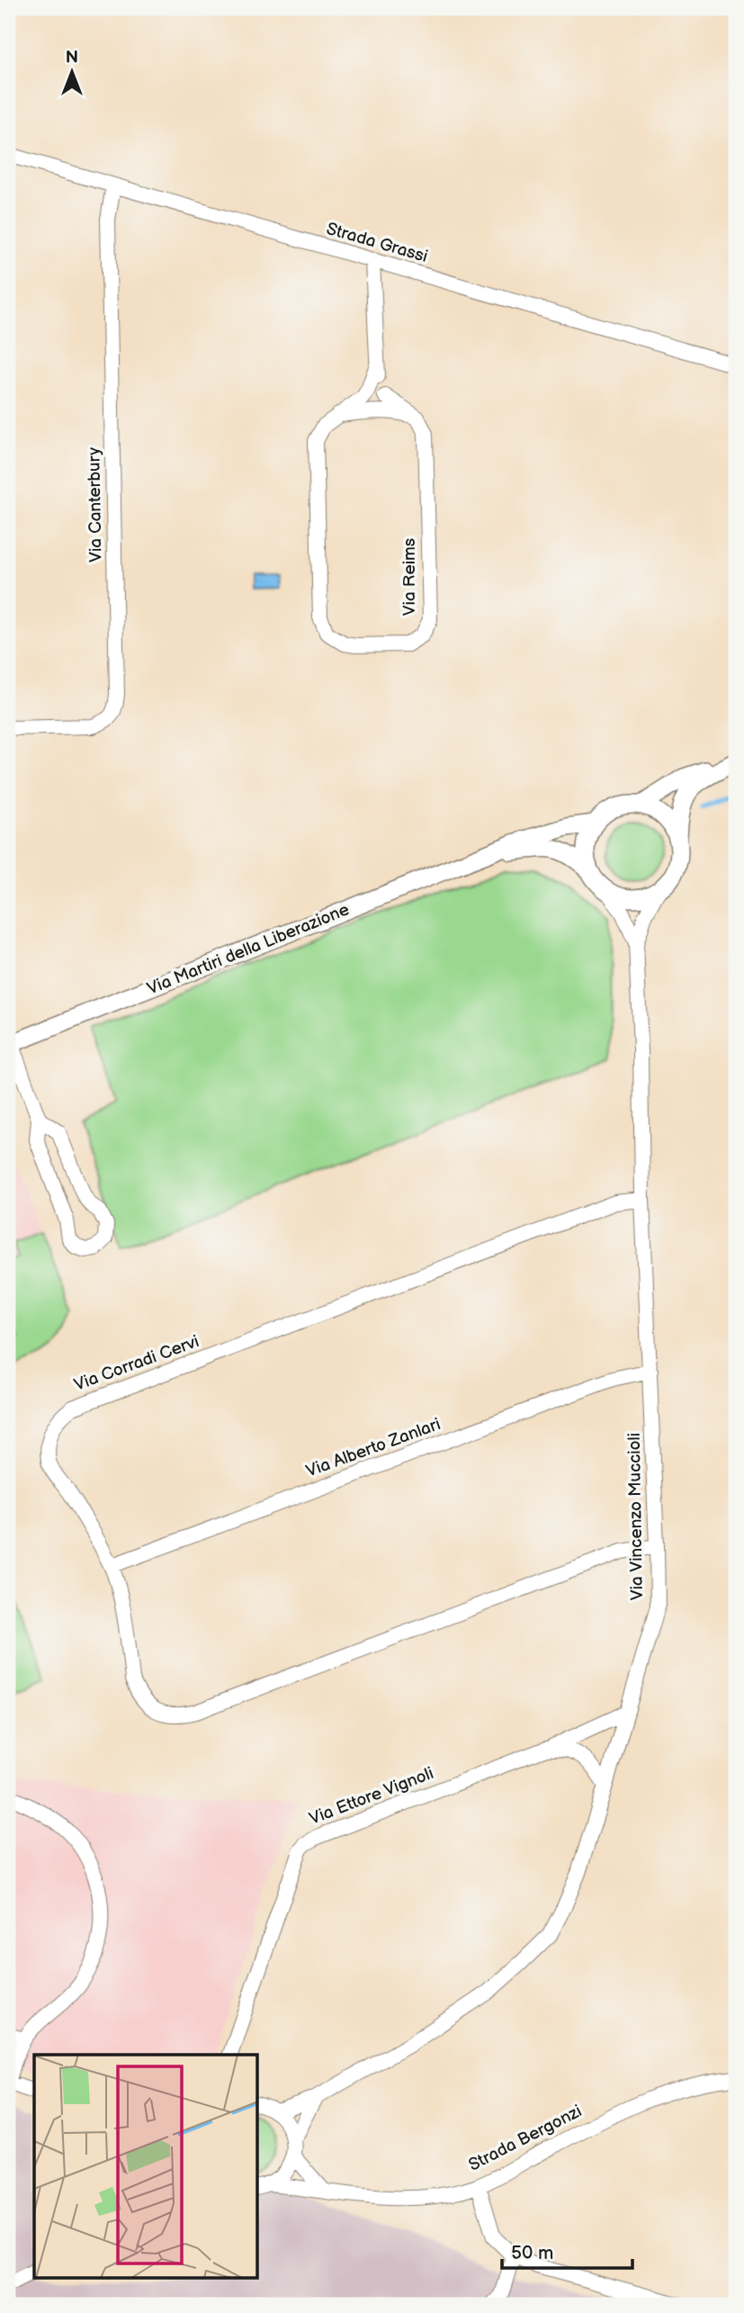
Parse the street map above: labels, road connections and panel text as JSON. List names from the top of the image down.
{
  "streets": {
    "street": [
      "Strada Grassi",
      "Via Canterbury",
      "Via Reims",
      "Via Martiri della Liberazione",
      "Via Corradi Cervi",
      "Via Alberto Zanlari",
      "Via Vincenzo Muccioli",
      "Via Ettore Vignoli",
      "Strada Bergonzi"
    ]
  },
  "crossings": [
    ["Strada Grassi", "Via Canterbury"],
    ["Via Corradi Cervi", "Via Alberto Zanlari"],
    ["Via Corradi Cervi", "Via Vincenzo Muccioli"],
    ["Via Alberto Zanlari", "Via Vincenzo Muccioli"],
    ["Via Vincenzo Muccioli", "Via Ettore Vignoli"]
  ],
  "scale_bar": "50 m",
  "north": "top"
}
